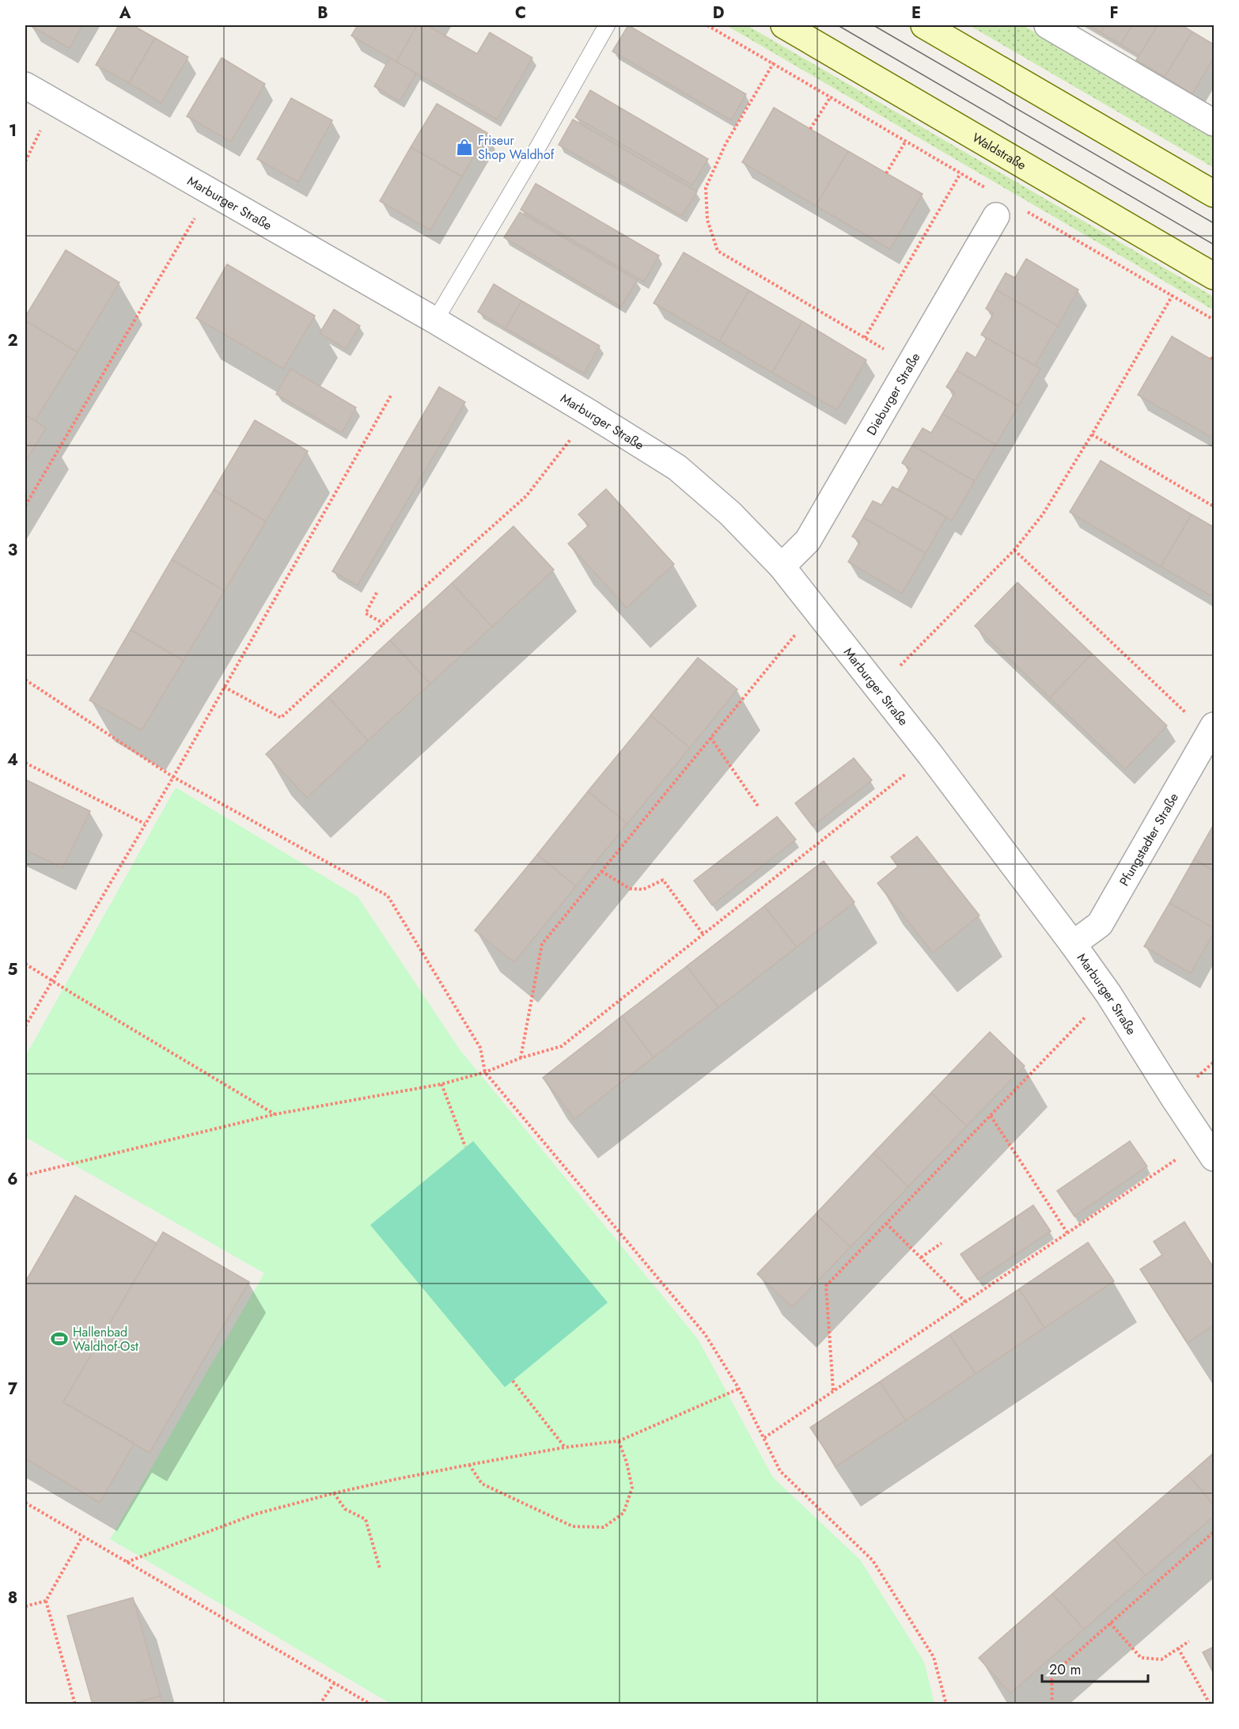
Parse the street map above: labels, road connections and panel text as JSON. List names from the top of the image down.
{
  "streets": {
    "main road": ["Waldstraße"],
    "street": ["Marburger Straße", "Dieburger Straße", "Pfungstadter Straße"]
  },
  "crossings": [
    ["Marburger Straße", "Dieburger Straße"],
    ["Marburger Straße", "Pfungstadter Straße"]
  ],
  "places": {
    "shop": ["Friseur Shop Waldhof"],
    "sports": ["Hallenbad Waldhof-Ost"]
  },
  "scale_bar": "20 m",
  "grid": {
    "columns": [
      "A",
      "B",
      "C",
      "D",
      "E",
      "F"
    ],
    "rows": [
      "1",
      "2",
      "3",
      "4",
      "5",
      "6",
      "7",
      "8"
    ]
  }
}
